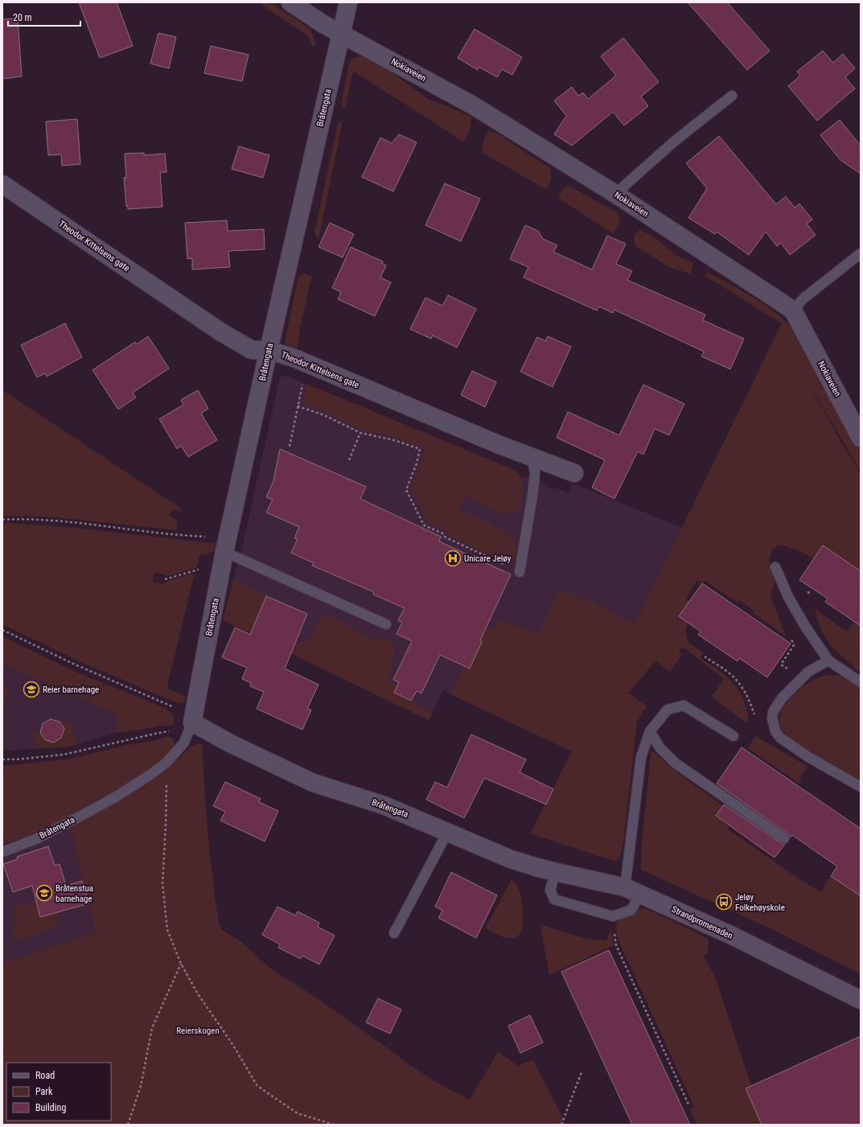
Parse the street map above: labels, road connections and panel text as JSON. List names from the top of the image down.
{
  "streets": {
    "street": [
      "Nokiaveien",
      "Bråtengata",
      "Theodor Kittelsens gate",
      "Strandpromenaden"
    ]
  },
  "crossings": [
    ["Nokiaveien", "Bråtengata"],
    ["Bråtengata", "Theodor Kittelsens gate"],
    ["Bråtengata", "Strandpromenaden"]
  ],
  "parks": ["Reierskogen"],
  "places": {
    "hospital": ["Unicare Jeløy"],
    "school or university": ["Reier barnehage", "Bråtenstua barnehage"],
    "bus stop": ["Jeløy Folkehøyskole"]
  },
  "legend": ["Road", "Park", "Building"],
  "scale_bar": "20 m"
}
